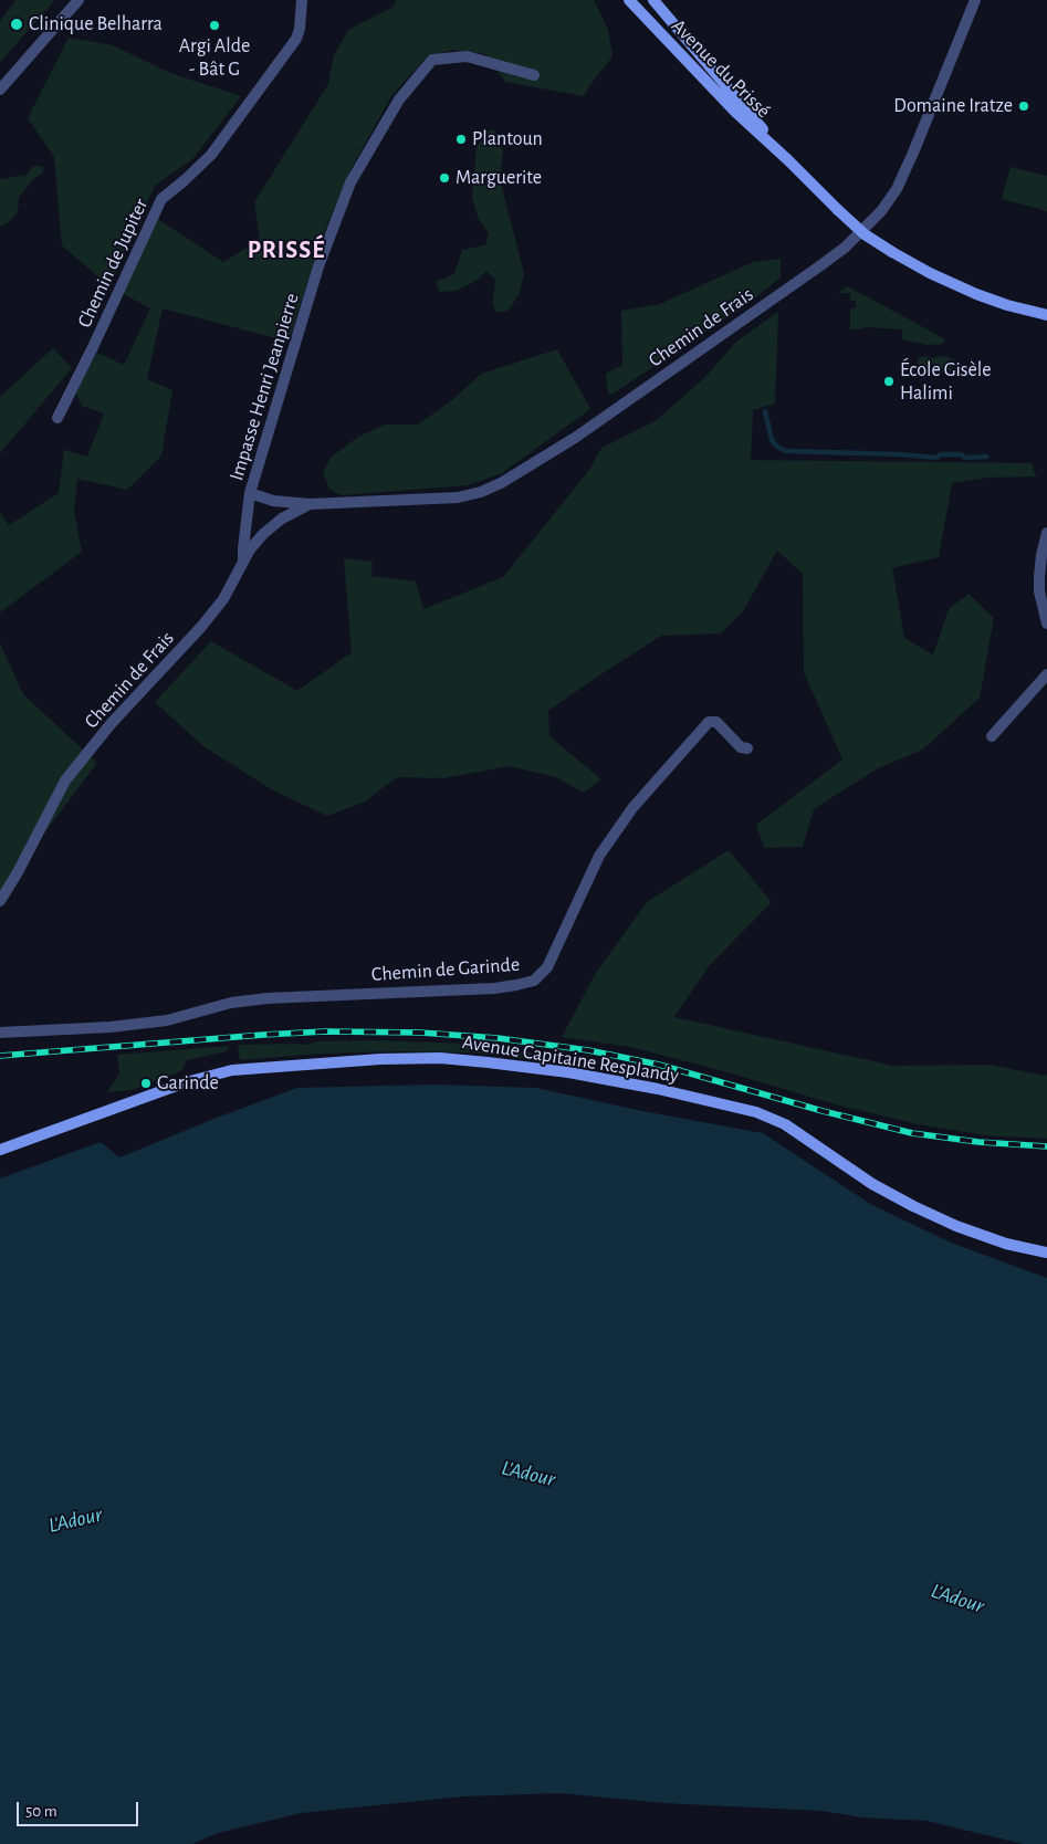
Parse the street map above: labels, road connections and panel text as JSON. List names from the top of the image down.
{
  "streets": {
    "main road": ["Avenue du Prissé", "Avenue Capitaine Resplandy"],
    "street": [
      "Chemin de Jupiter",
      "Chemin de Frais",
      "Impasse Henri Jeanpierre",
      "Chemin de Garinde"
    ]
  },
  "crossings": [
    ["Chemin de Frais", "Impasse Henri Jeanpierre"]
  ],
  "districts": ["PRISSÉ"],
  "water": ["L'Adour"],
  "places": [
    "Clinique Belharra",
    "Argi Alde - Bât G",
    "Domaine Iratze",
    "Plantoun",
    "Marguerite",
    "École Gisèle Halimi",
    "Garinde"
  ],
  "scale_bar": "50 m"
}
